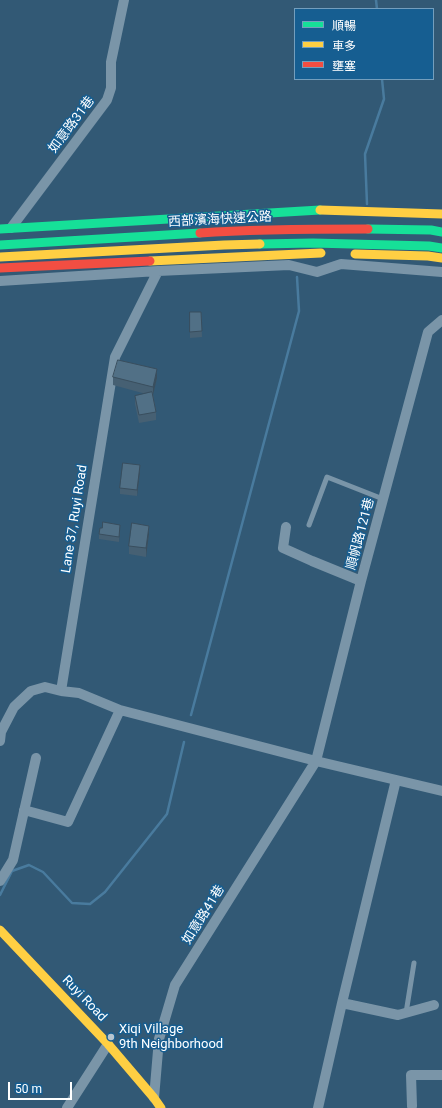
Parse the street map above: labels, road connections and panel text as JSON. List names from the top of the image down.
{
  "streets": {
    "main road": ["西部濱海快速公路", "Ruyi Road"],
    "street": [
      "如意路31巷",
      "Lane 37, Ruyi Road",
      "順帆路121巷",
      "如意路41巷"
    ]
  },
  "crossings": [
    ["順帆路121巷", "如意路41巷"],
    ["如意路41巷", "Ruyi Road"]
  ],
  "places": ["Xiqi Village 9th Neighborhood"],
  "legend": ["順暢", "車多", "壅塞"],
  "scale_bar": "50 m"
}
